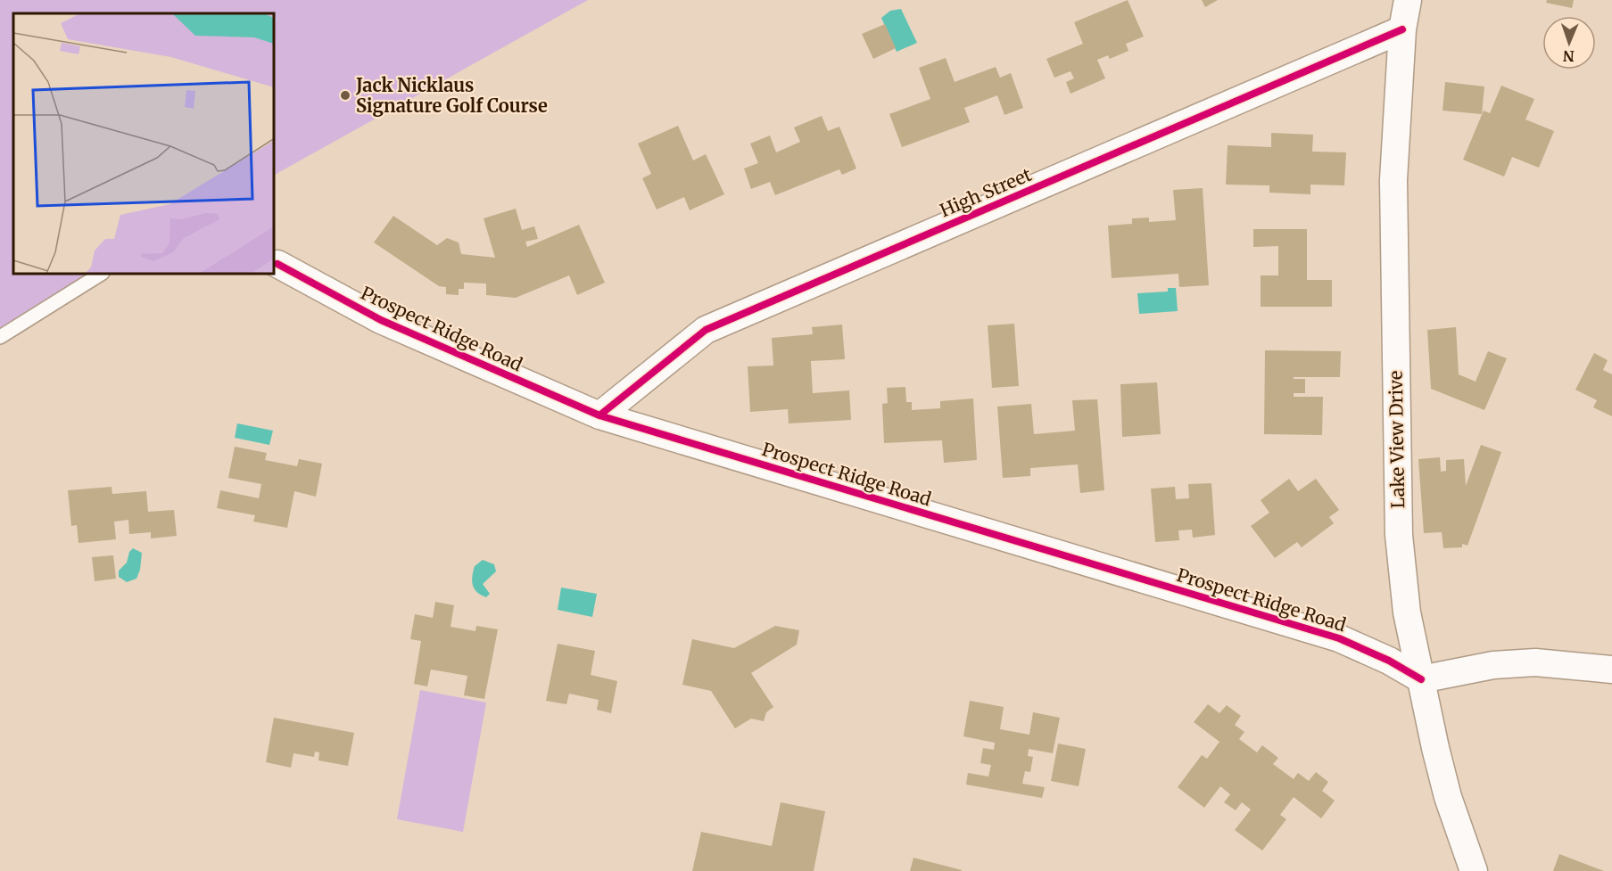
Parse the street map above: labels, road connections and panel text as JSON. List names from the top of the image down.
{
  "streets": {
    "street": ["High Street", "Prospect Ridge Road", "Lake View Drive"]
  },
  "crossings": [
    ["High Street", "Prospect Ridge Road"],
    ["High Street", "Lake View Drive"],
    ["Prospect Ridge Road", "Lake View Drive"]
  ],
  "places": ["Jack Nicklaus Signature Golf Course"],
  "north": "bottom"
}
